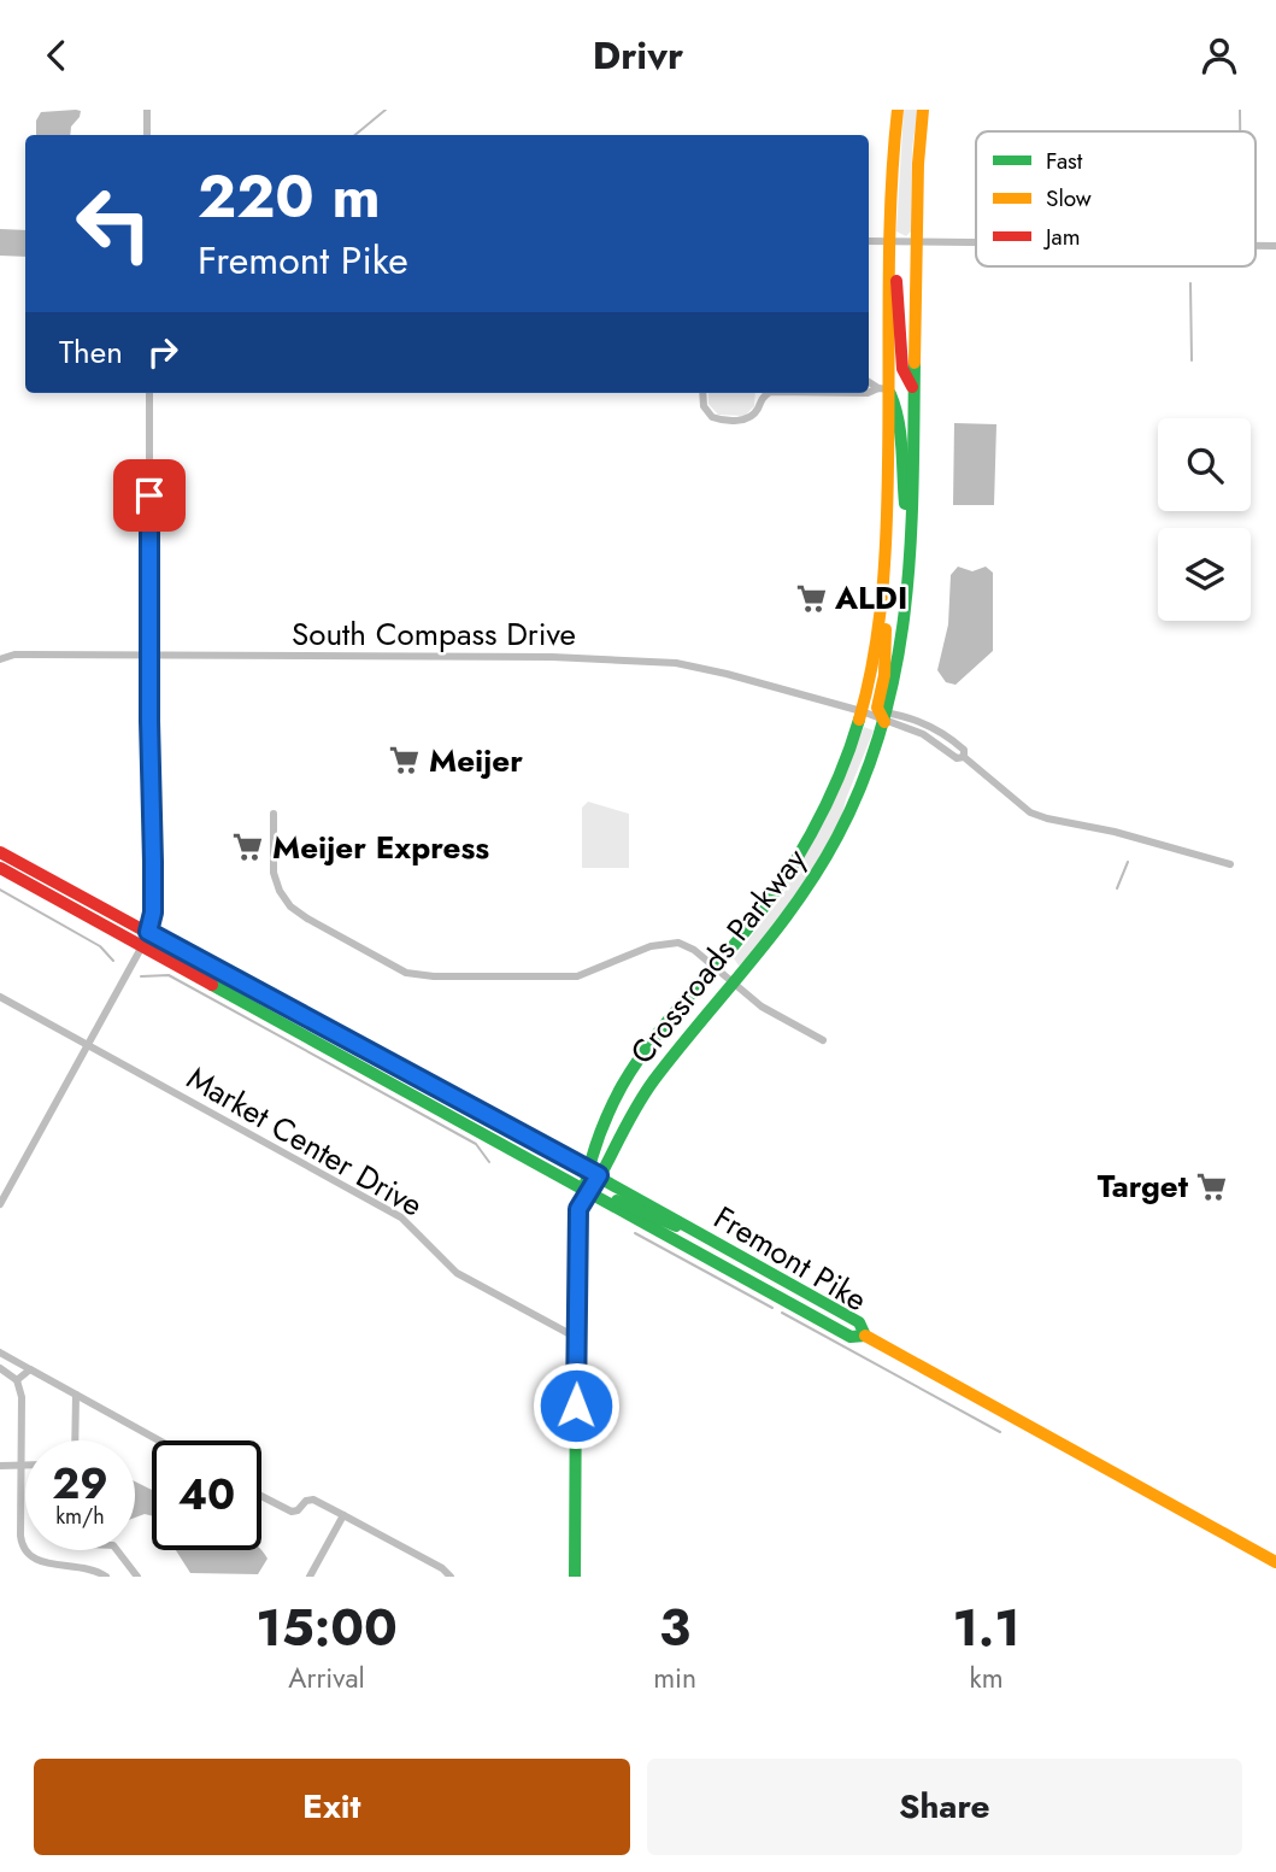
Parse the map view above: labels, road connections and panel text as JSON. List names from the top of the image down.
{
  "streets": {
    "main road": ["Crossroads Parkway", "Fremont Pike"],
    "street": ["South Compass Drive", "Market Center Drive"]
  },
  "crossings": [
    ["South Compass Drive", "Crossroads Parkway"],
    ["Crossroads Parkway", "Fremont Pike"]
  ],
  "places": {
    "supermarket": [
      "ALDI",
      "Meijer",
      "Meijer Express",
      "Target"
    ]
  },
  "legend": ["Fast", "Slow", "Jam"],
  "page": {
    "header": "Drivr",
    "turn": ["220 m", "Fremont Pike"],
    "then": "Then",
    "speed": "29 km/h",
    "limit": "40",
    "eta": [
      "15:00",
      "Arrival",
      "3",
      "min",
      "1.1",
      "km"
    ],
    "buttons": ["Exit", "Share"]
  }
}
